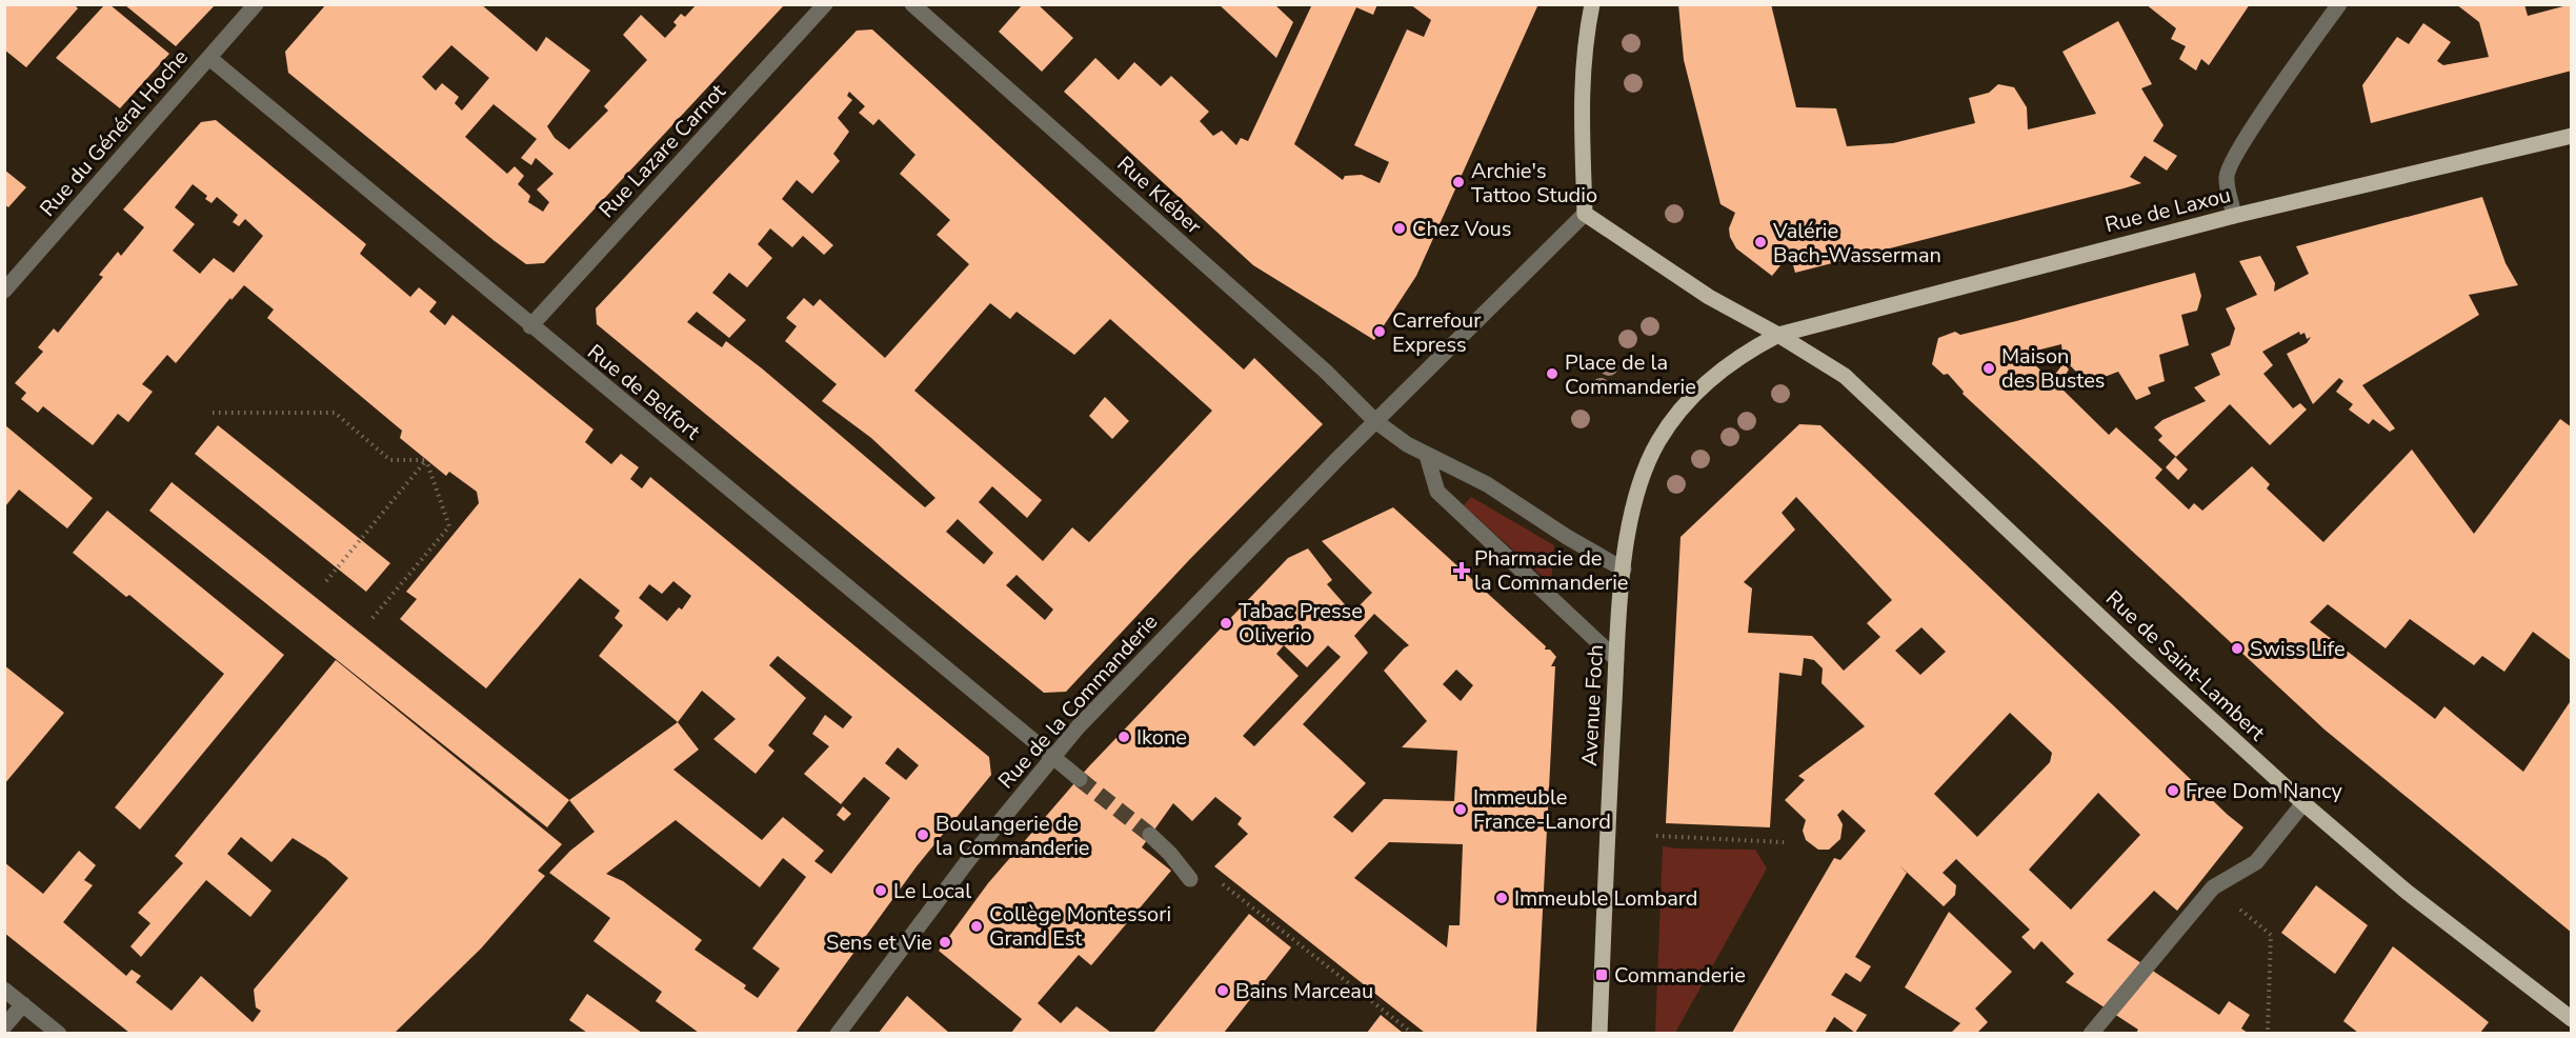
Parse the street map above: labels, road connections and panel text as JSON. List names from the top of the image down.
{
  "streets": {
    "main road": ["Rue de Laxou", "Rue de Saint-Lambert", "Avenue Foch"],
    "street": [
      "Rue du Général Hoche",
      "Rue Lazare Carnot",
      "Rue Kléber",
      "Rue de Belfort",
      "Rue de la Commanderie"
    ]
  },
  "crossings": [
    ["Rue du Général Hoche", "Rue de Belfort"],
    ["Rue Lazare Carnot", "Rue de Belfort"],
    ["Rue Kléber", "Rue de la Commanderie"],
    ["Rue de Laxou", "Rue de Saint-Lambert"],
    ["Rue de Belfort", "Rue de la Commanderie"]
  ],
  "places": {
    "other": [
      "Archie's Tattoo Studio",
      "Chez Vous",
      "Valérie Bach-Wasserman",
      "Carrefour Express",
      "Maison des Bustes",
      "Place de la Commanderie",
      "Tabac Presse Oliverio",
      "Swiss Life",
      "Ikone",
      "Free Dom Nancy",
      "Immeuble France-Lanord",
      "Boulangerie de la Commanderie",
      "Le Local",
      "Immeuble Lombard",
      "Collège Montessori Grand Est",
      "Sens et Vie",
      "Bains Marceau"
    ],
    "health": ["Pharmacie de la Commanderie"],
    "transit": ["Commanderie"]
  }
}
